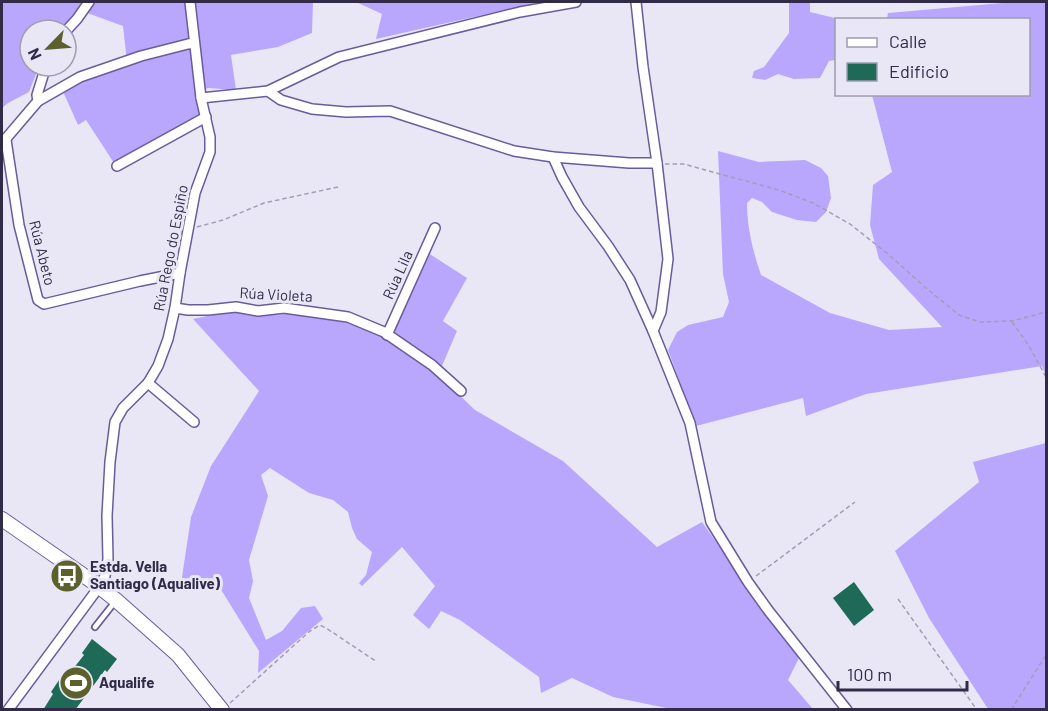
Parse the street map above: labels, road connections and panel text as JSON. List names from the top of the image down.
{
  "streets": {
    "street": [
      "Rúa Rego do Espiño",
      "Rúa Abeto",
      "Rúa Lila",
      "Rúa Violeta"
    ]
  },
  "crossings": [
    ["Rúa Rego do Espiño", "Rúa Abeto"],
    ["Rúa Rego do Espiño", "Rúa Violeta"],
    ["Rúa Lila", "Rúa Violeta"]
  ],
  "places": {
    "bus stop": ["Estda. Vella Santiago (Aqualive)"],
    "sports": ["Aqualife"]
  },
  "legend": ["Calle", "Edificio"],
  "scale_bar": "100 m",
  "north": "bottom left"
}
